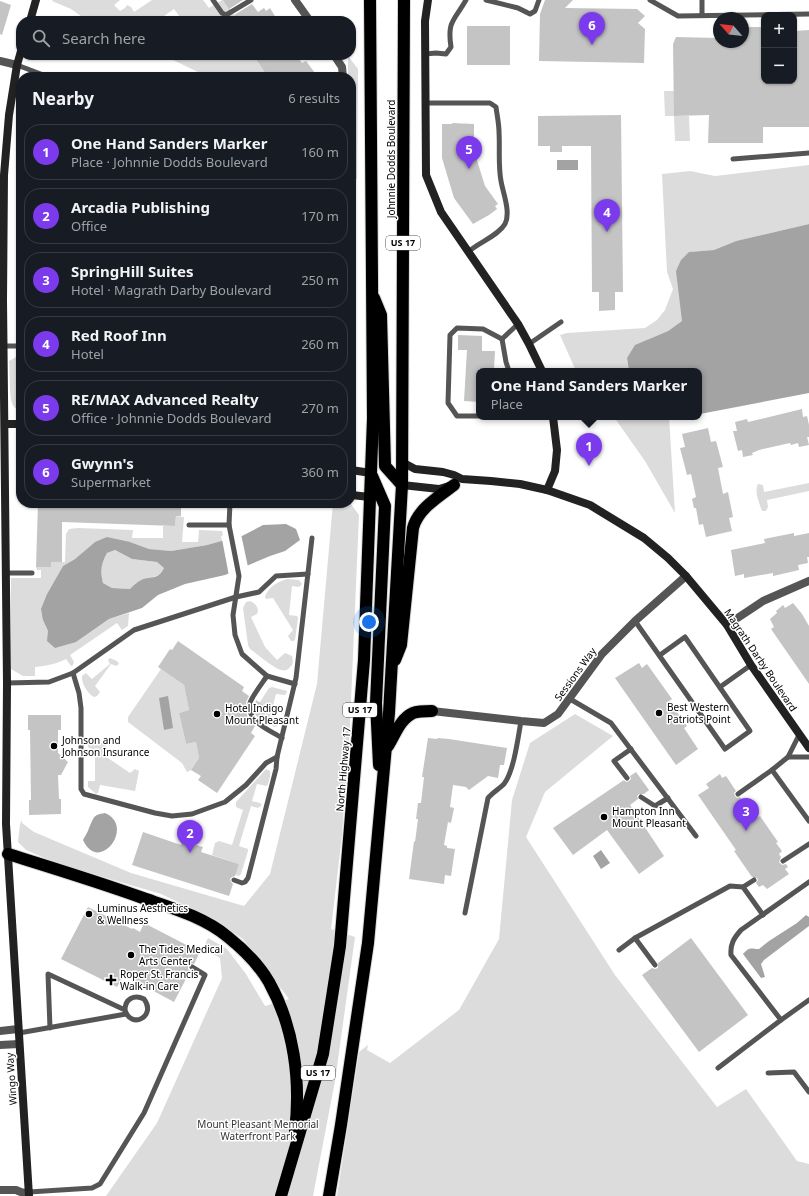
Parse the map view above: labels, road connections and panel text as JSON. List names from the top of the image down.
{
  "streets": {
    "highway": ["Johnnie Dodds Boulevard", "US 17", "North Highway 17"],
    "street": ["Magrath Darby Boulevard", "Sessions Way", "Wingo Way"]
  },
  "crossings": [
    ["Johnnie Dodds Boulevard", "US 17"],
    ["Johnnie Dodds Boulevard", "Magrath Darby Boulevard"],
    ["Johnnie Dodds Boulevard", "North Highway 17"],
    ["US 17", "Magrath Darby Boulevard"],
    ["Magrath Darby Boulevard", "Sessions Way"]
  ],
  "parks": ["Mount Pleasant Memorial Waterfront Park"],
  "places": {
    "other": [
      "Best Western Patriots Point",
      "Hotel Indigo Mount Pleasant",
      "Johnson and Johnson Insurance",
      "Hampton Inn Mount Pleasant",
      "Luminus Aesthetics & Wellness",
      "The Tides Medical Arts Center"
    ],
    "health": ["Roper St. Francis Walk-in Care"]
  },
  "north": "top left",
  "page": {
    "map_buttons": ["+", "−"],
    "pins": [
      "6",
      "5",
      "4",
      "1",
      "3",
      "2"
    ],
    "search": "Search here",
    "heading": ["Nearby", "6 results"],
    "list": [
      {
        "mark": "1",
        "name": "One Hand Sanders Marker",
        "note": "Place · Johnnie Dodds Boulevard",
        "value": "160 m"
      },
      {
        "mark": "2",
        "name": "Arcadia Publishing",
        "note": "Office",
        "value": "170 m"
      },
      {
        "mark": "3",
        "name": "SpringHill Suites",
        "note": "Hotel · Magrath Darby Boulevard",
        "value": "250 m"
      },
      {
        "mark": "4",
        "name": "Red Roof Inn",
        "note": "Hotel",
        "value": "260 m"
      },
      {
        "mark": "5",
        "name": "RE/MAX Advanced Realty",
        "note": "Office · Johnnie Dodds Boulevard",
        "value": "270 m"
      },
      {
        "mark": "6",
        "name": "Gwynn's",
        "note": "Supermarket",
        "value": "360 m"
      }
    ],
    "popup": ["One Hand Sanders Marker", "Place"]
  }
}
